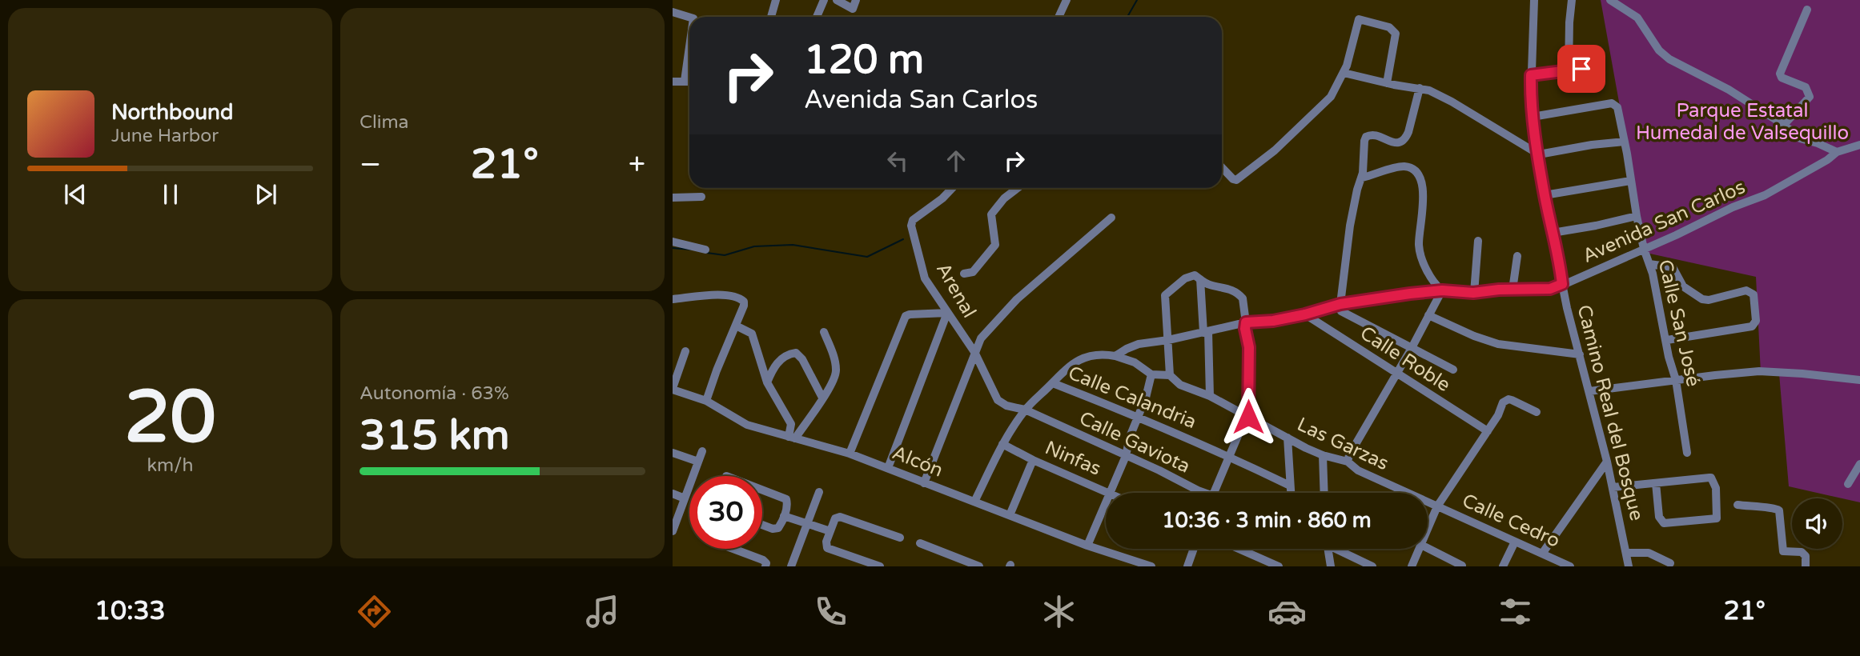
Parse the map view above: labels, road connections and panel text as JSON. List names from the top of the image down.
{
  "streets": {
    "street": [
      "Avenida San Carlos",
      "Arenal",
      "Calle San José",
      "Calle Roble",
      "Calle Calandria",
      "Camino Real del Bosque",
      "Calle Gaviota",
      "Las Garzas",
      "Ninfas",
      "Alcón",
      "Calle Cedro"
    ]
  },
  "crossings": [
    ["Avenida San Carlos", "Arenal"],
    ["Avenida San Carlos", "Calle San José"],
    ["Avenida San Carlos", "Calle Roble"],
    ["Avenida San Carlos", "Calle Calandria"],
    ["Avenida San Carlos", "Camino Real del Bosque"],
    ["Avenida San Carlos", "Calle Gaviota"],
    ["Avenida San Carlos", "Las Garzas"],
    ["Avenida San Carlos", "Ninfas"],
    ["Avenida San Carlos", "Alcón"],
    ["Arenal", "Calle Gaviota"],
    ["Calle San José", "Camino Real del Bosque"],
    ["Las Garzas", "Calle Cedro"]
  ],
  "parks": ["Parque Estatal Humedal de Valsequillo"],
  "page": {
    "tile": [
      "Clima",
      ["20", "km/h"],
      ["Autonomía · 63%", "315 km"]
    ],
    "turn": ["120 m", "Avenida San Carlos"],
    "song": ["Northbound", "June Harbor"],
    "heat": ["−", "21°", "+"],
    "limit": "30",
    "trip": "10:36 · 3 min · 860 m",
    "tabs": ["10:33", "21°"]
  }
}
